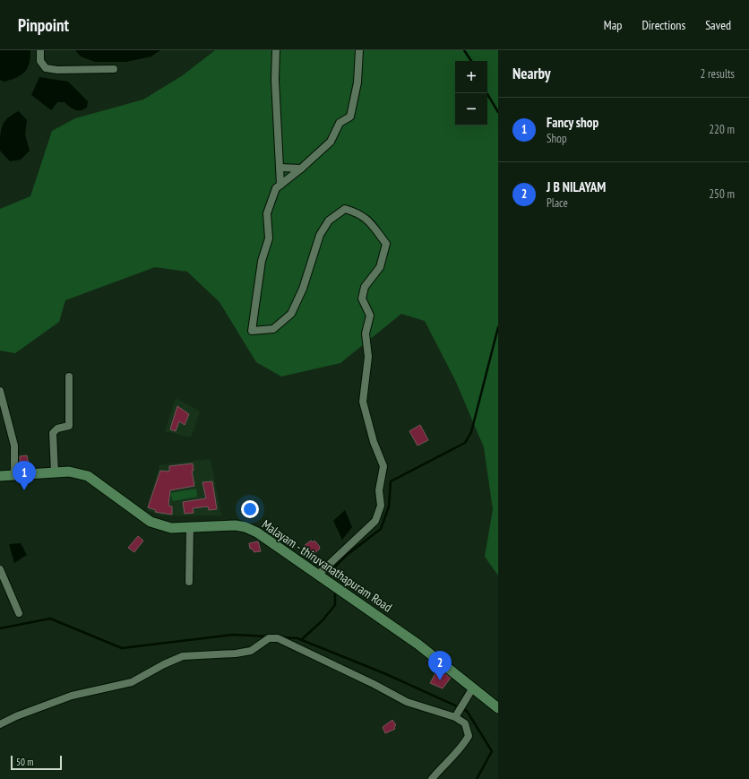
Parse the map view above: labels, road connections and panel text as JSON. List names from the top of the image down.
{
  "streets": {
    "main road": ["Malayam - thiruvanathapuram Road"]
  },
  "scale_bar": "50 m",
  "page": {
    "header": "Pinpoint",
    "nav": ["Map", "Directions", "Saved"],
    "heading": ["Nearby", "2 results"],
    "map_buttons": ["+", "−"],
    "list": [
      {
        "mark": "1",
        "name": "Fancy shop",
        "note": "Shop",
        "value": "220 m"
      },
      {
        "mark": "2",
        "name": "J B NILAYAM",
        "note": "Place",
        "value": "250 m"
      }
    ],
    "pins": ["1", "2"],
    "scale": "50 m"
  }
}
